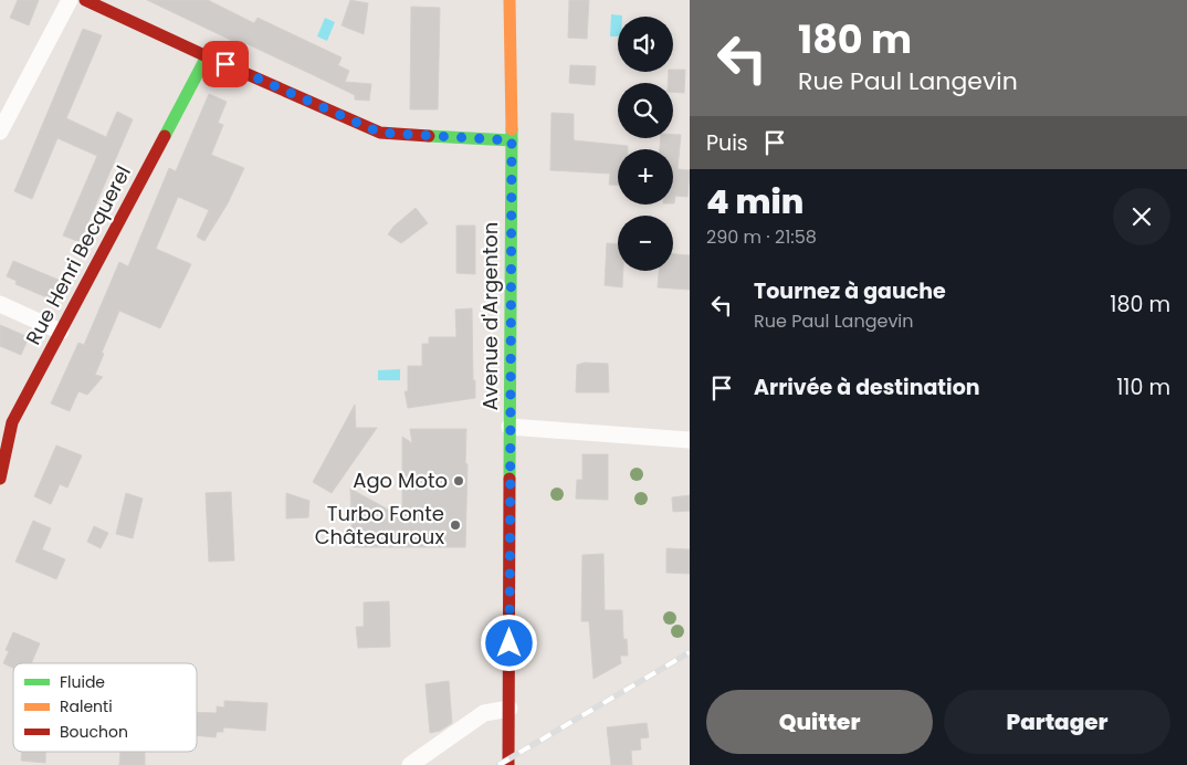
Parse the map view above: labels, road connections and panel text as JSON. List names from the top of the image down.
{
  "streets": {
    "street": ["Rue Henri Becquerel", "Avenue d'Argenton"]
  },
  "places": ["Ago Moto", "Turbo Fonte Châteauroux"],
  "legend": ["Fluide", "Ralenti", "Bouchon"],
  "page": {
    "turn": ["180 m", "Rue Paul Langevin"],
    "map_buttons": ["+", "−"],
    "then": "Puis",
    "heading": ["4 min", "290 m · 21:58"],
    "list": [
      {
        "name": "Tournez à gauche",
        "note": "Rue Paul Langevin",
        "value": "180 m"
      },
      {
        "name": "Arrivée à destination",
        "value": "110 m"
      }
    ],
    "buttons": ["Quitter", "Partager"]
  }
}
